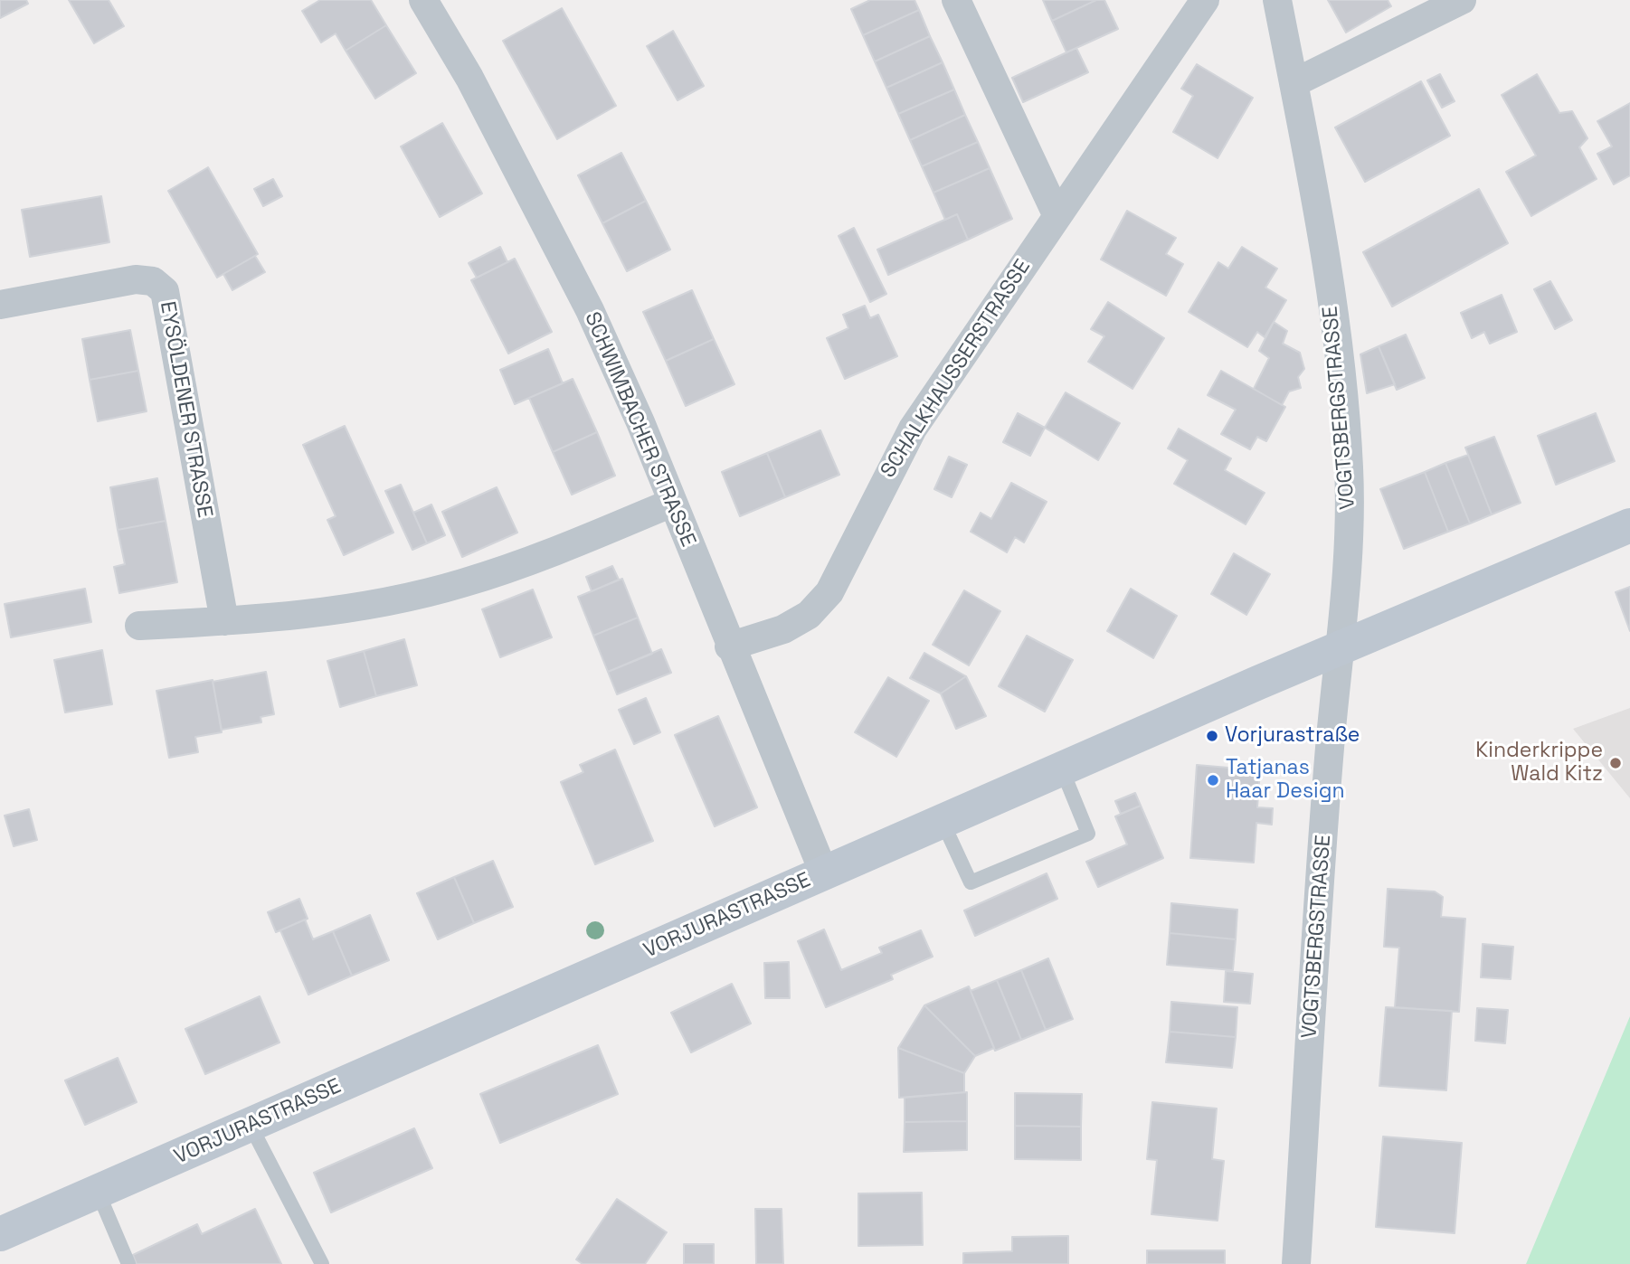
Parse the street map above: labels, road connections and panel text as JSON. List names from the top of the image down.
{
  "streets": {
    "main road": ["VORJURASTRASSE"],
    "street": [
      "SCHALKHAUSSERSTRASSE",
      "VOGTSBERGSTRASSE",
      "EYSÖLDENER STRASSE",
      "SCHWIMBACHER STRASSE"
    ]
  },
  "crossings": [
    ["SCHALKHAUSSERSTRASSE", "SCHWIMBACHER STRASSE"],
    ["VOGTSBERGSTRASSE", "VORJURASTRASSE"],
    ["SCHWIMBACHER STRASSE", "VORJURASTRASSE"]
  ],
  "places": ["Vorjurastraße", "Kinderkrippe Wald Kitz", "Tatjanas Haar Design"]
}
